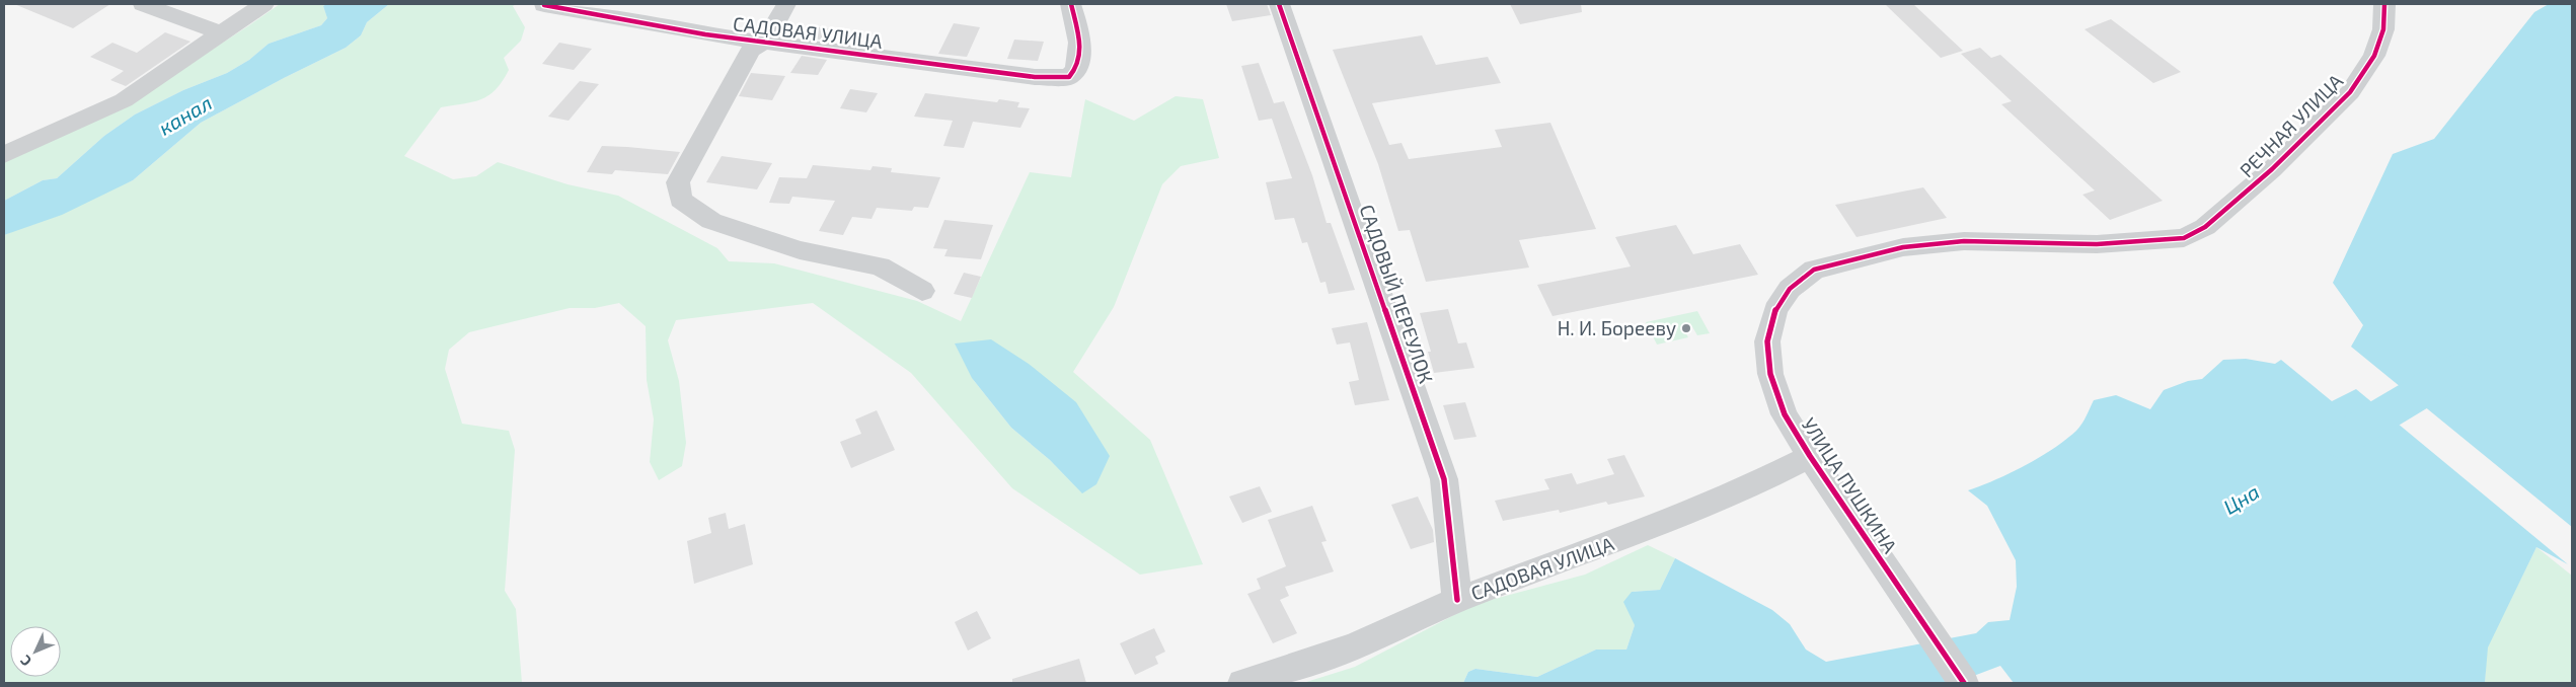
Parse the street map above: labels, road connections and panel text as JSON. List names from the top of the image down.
{
  "streets": {
    "street": [
      "САДОВАЯ УЛИЦА",
      "РЕЧНАЯ УЛИЦА",
      "САДОВЫЙ ПЕРЕУЛОК",
      "УЛИЦА ПУШКИНА"
    ]
  },
  "crossings": [
    ["САДОВАЯ УЛИЦА", "САДОВЫЙ ПЕРЕУЛОК"],
    ["САДОВАЯ УЛИЦА", "УЛИЦА ПУШКИНА"],
    ["РЕЧНАЯ УЛИЦА", "УЛИЦА ПУШКИНА"]
  ],
  "water": ["канал", "Цна"],
  "places": ["Н. И. Борееву"],
  "north": "bottom left"
}
